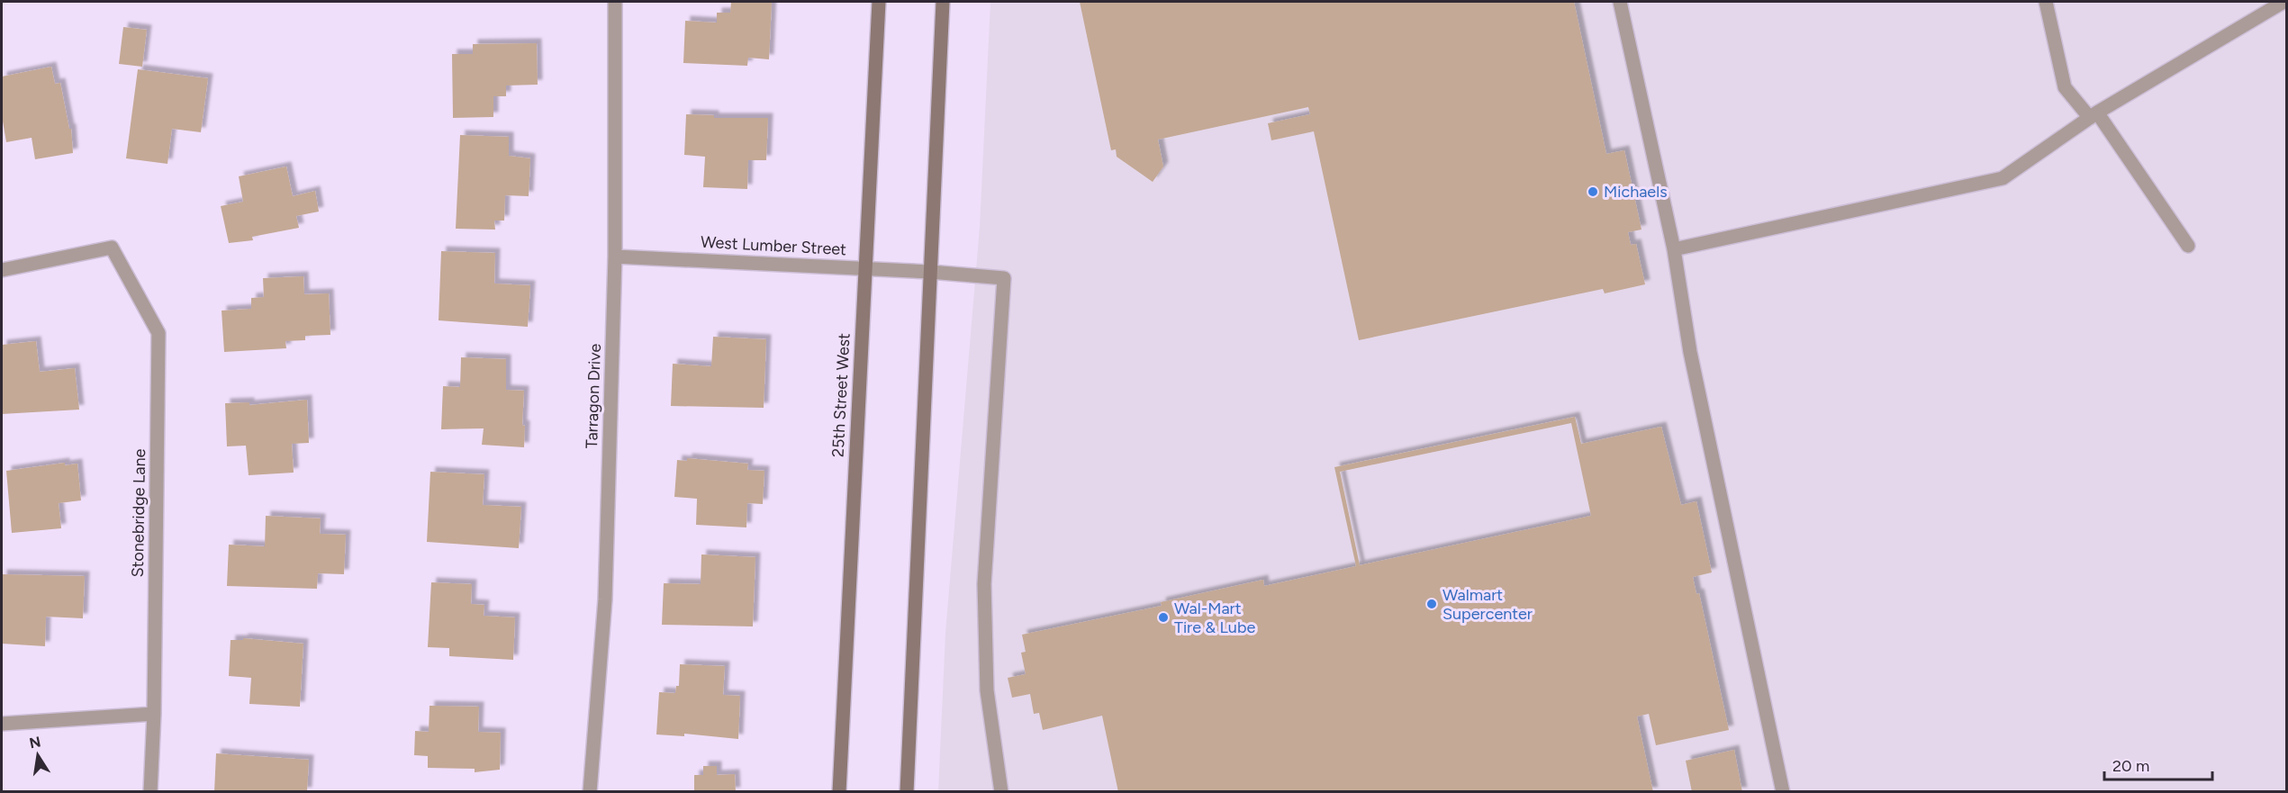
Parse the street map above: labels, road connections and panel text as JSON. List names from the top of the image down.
{
  "streets": {
    "street": [
      "West Lumber Street",
      "25th Street West",
      "Tarragon Drive",
      "Stonebridge Lane"
    ]
  },
  "crossings": [
    ["West Lumber Street", "25th Street West"],
    ["West Lumber Street", "Tarragon Drive"]
  ],
  "places": ["Michaels", "Walmart Supercenter", "Wal-Mart Tire & Lube"],
  "scale_bar": "20 m",
  "north": "top"
}
